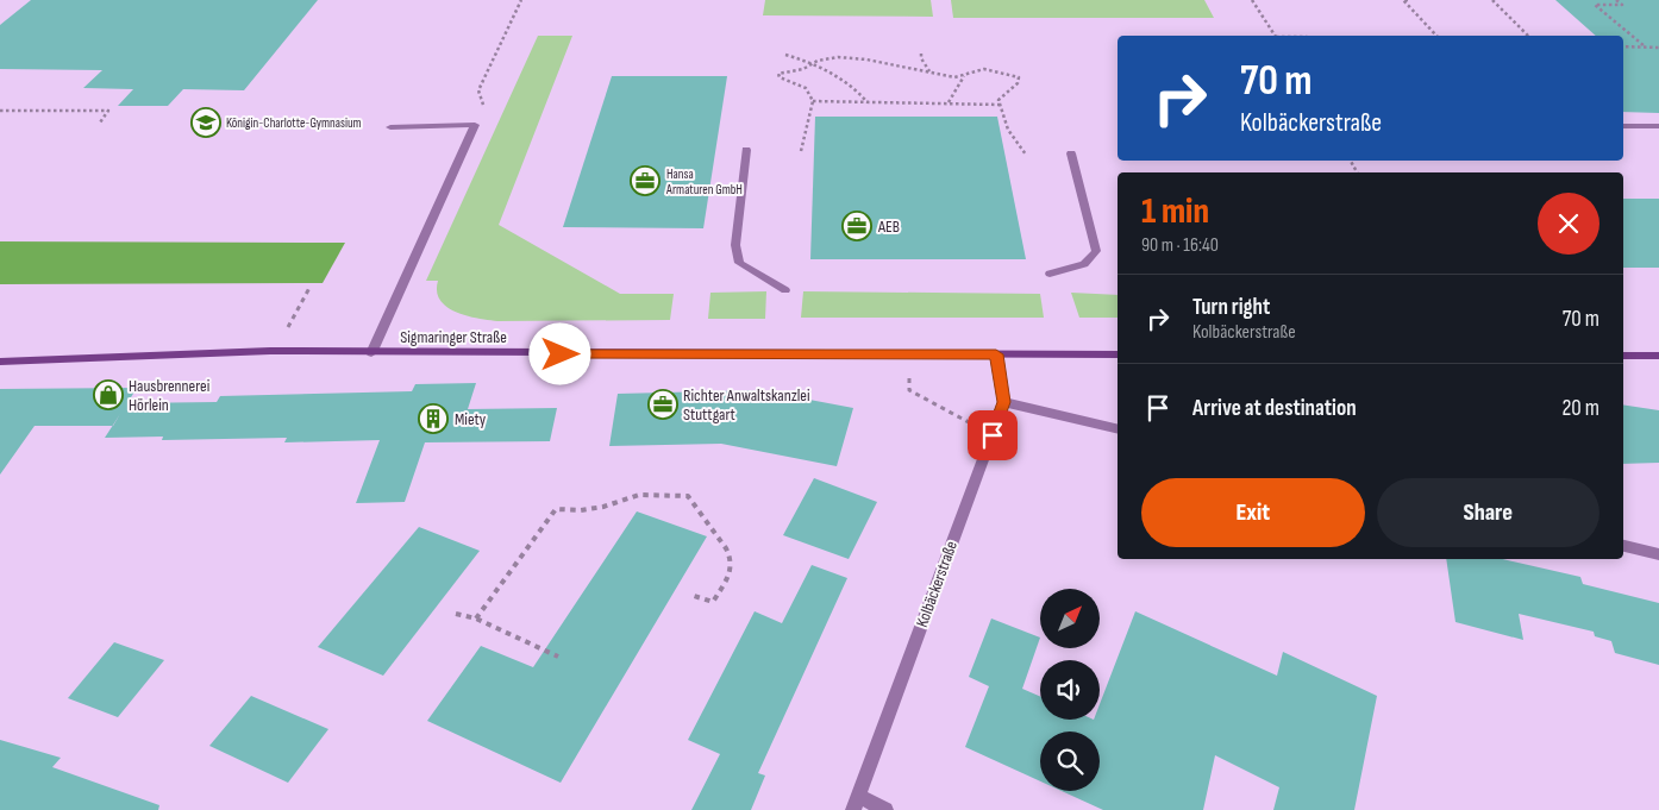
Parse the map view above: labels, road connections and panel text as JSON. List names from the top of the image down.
{
  "streets": {
    "main road": ["Sigmaringer Straße"],
    "street": ["Kolbäckerstraße"]
  },
  "crossings": [
    ["Sigmaringer Straße", "Kolbäckerstraße"]
  ],
  "places": {
    "school or university": ["Königin-Charlotte-Gymnasium"],
    "office": ["Hansa Armaturen GmbH", "AEB", "Richter Anwaltskanzlei Stuttgart"],
    "shop": ["Hausbrennerei Hörlein"],
    "building": ["Miety"]
  },
  "north": "top right",
  "page": {
    "turn": ["70 m", "Kolbäckerstraße"],
    "heading": ["1 min", "90 m · 16:40"],
    "list": [
      {
        "name": "Turn right",
        "note": "Kolbäckerstraße",
        "value": "70 m"
      },
      {
        "name": "Arrive at destination",
        "value": "20 m"
      }
    ],
    "buttons": ["Exit", "Share"]
  }
}
